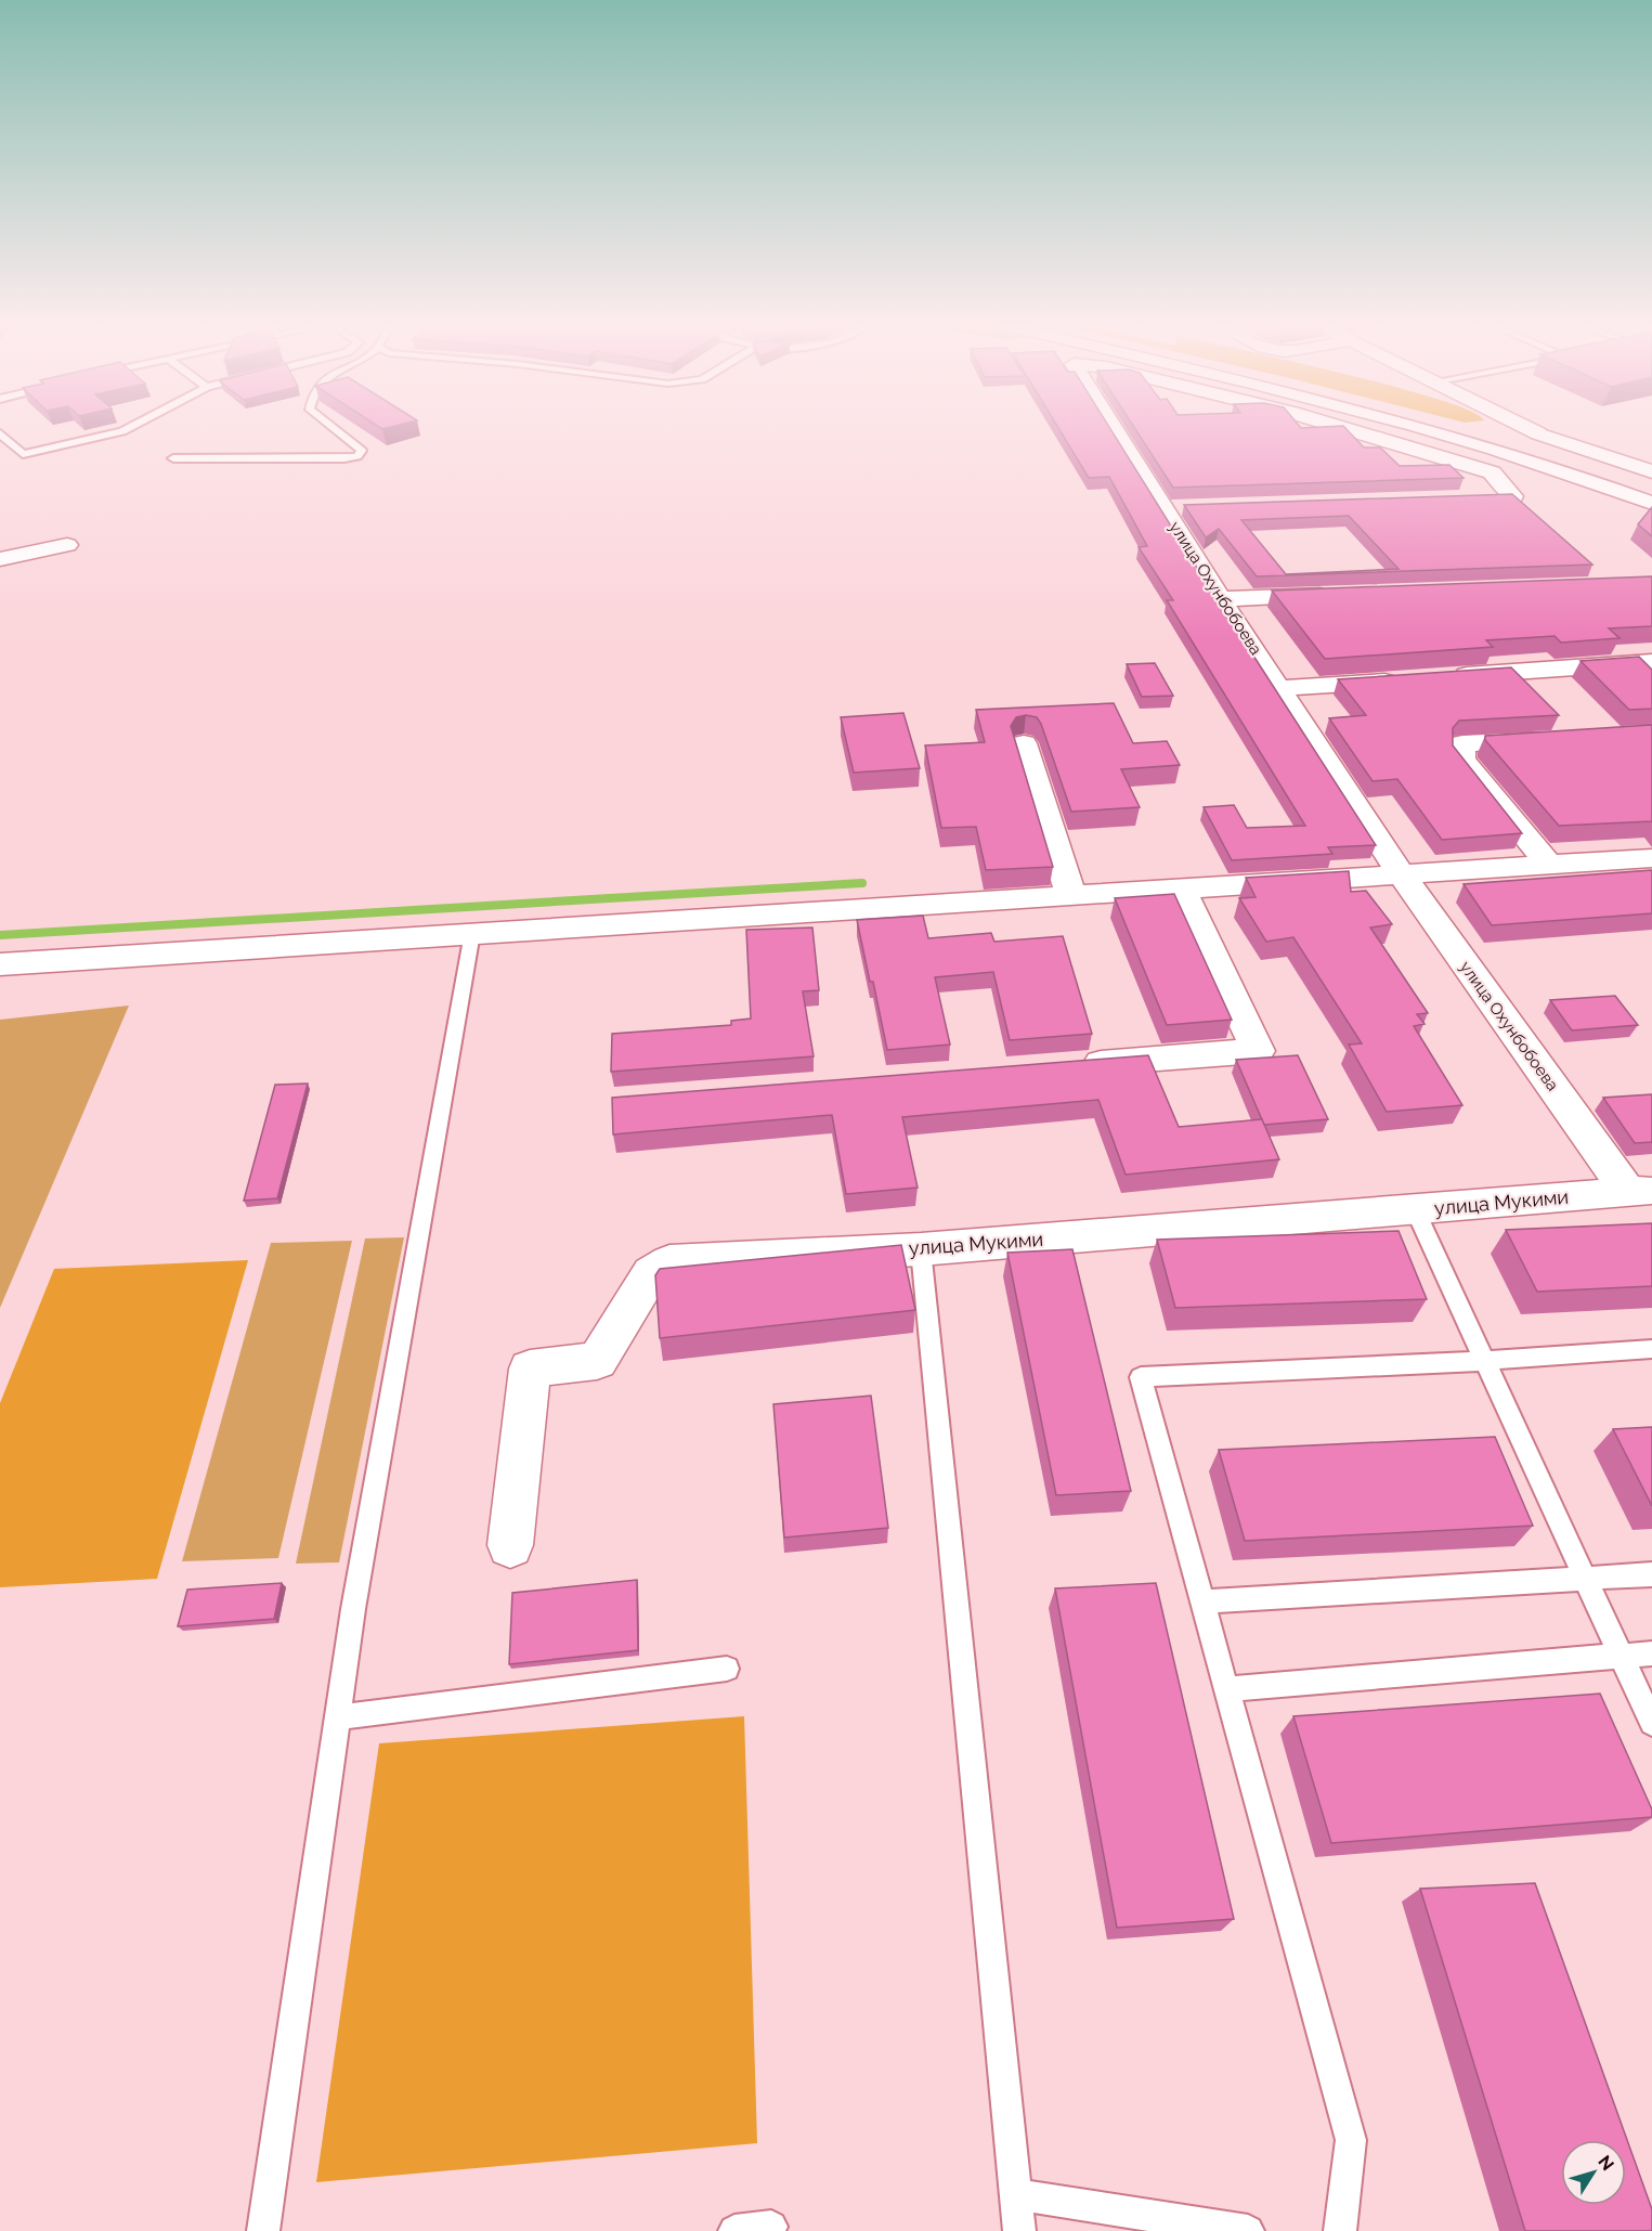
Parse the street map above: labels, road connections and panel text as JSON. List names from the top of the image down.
{
  "streets": {
    "street": ["улица Охунбобоева", "улица Мукими"]
  },
  "crossings": [
    ["улица Охунбобоева", "улица Мукими"]
  ],
  "north": "top right"
}
